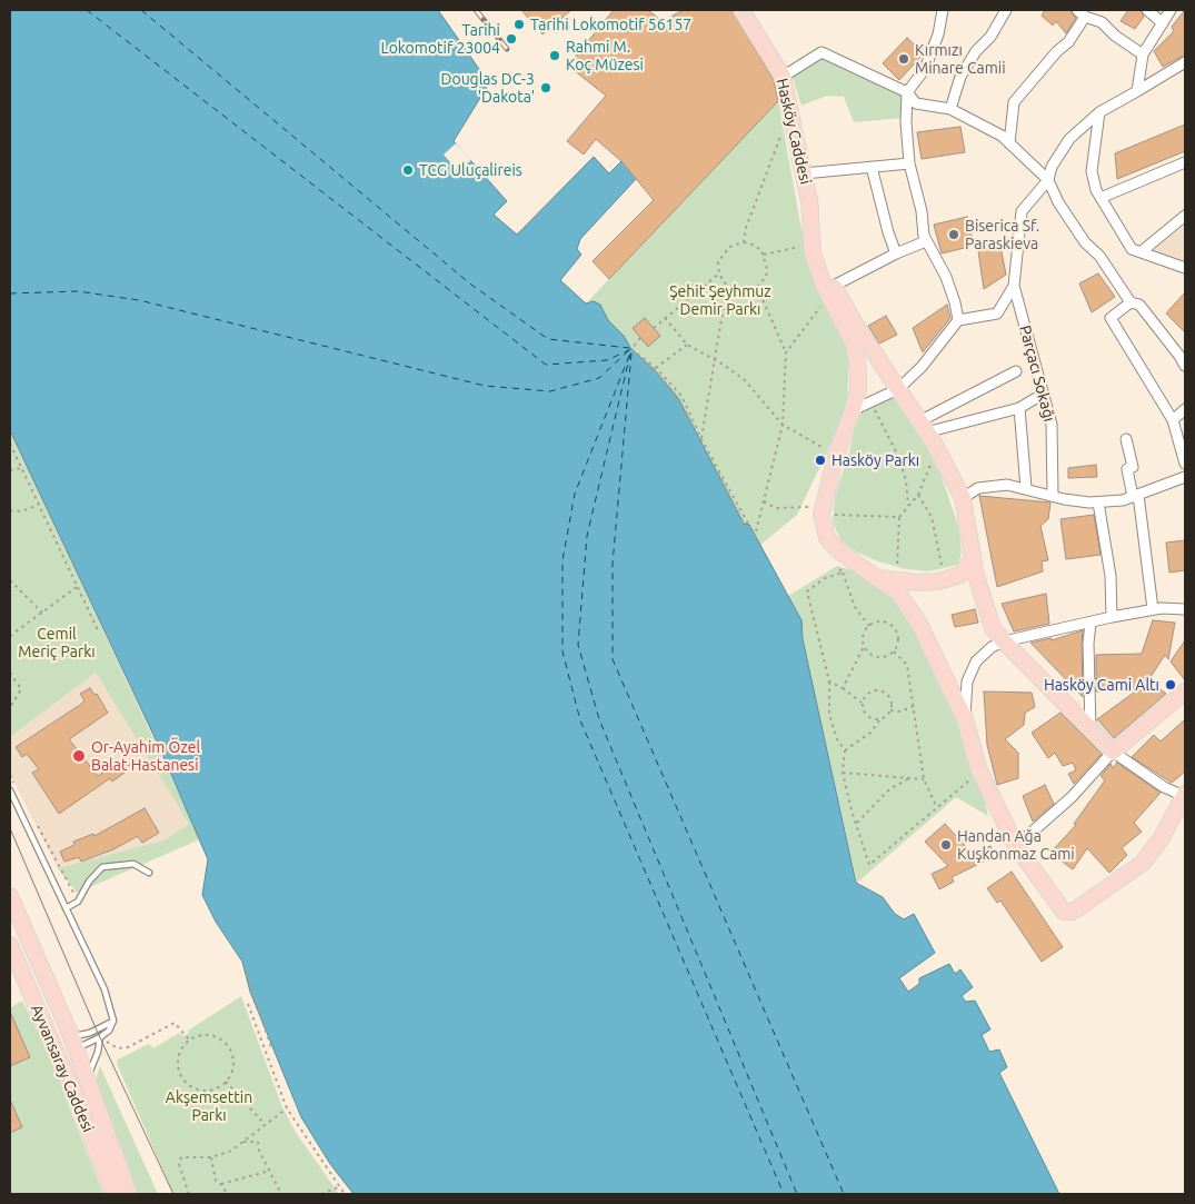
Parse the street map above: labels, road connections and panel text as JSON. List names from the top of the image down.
{
  "streets": {
    "main road": ["Hasköy Caddesi", "Ayvansaray Caddesi"],
    "street": ["Parçacı Sokağı"]
  },
  "parks": ["Şehit Şeyhmuz Demir Parkı", "Cemil Meriç Parkı", "Akşemsettin Parkı"],
  "places": [
    "Tarihi Lokomotif 56157",
    "Tarihi Lokomotif 23004",
    "Rahmi M. Koç Müzesi",
    "Kırmızı Minare Camii",
    "Douglas DC-3 'Dakota'",
    "TCG Uluçalireis",
    "Biserica Sf. Paraskieva",
    "Hasköy Parkı",
    "Hasköy Cami Altı",
    "Or-Ayahim Özel Balat Hastanesi",
    "Handan Ağa Kuşkonmaz Cami"
  ]
}
